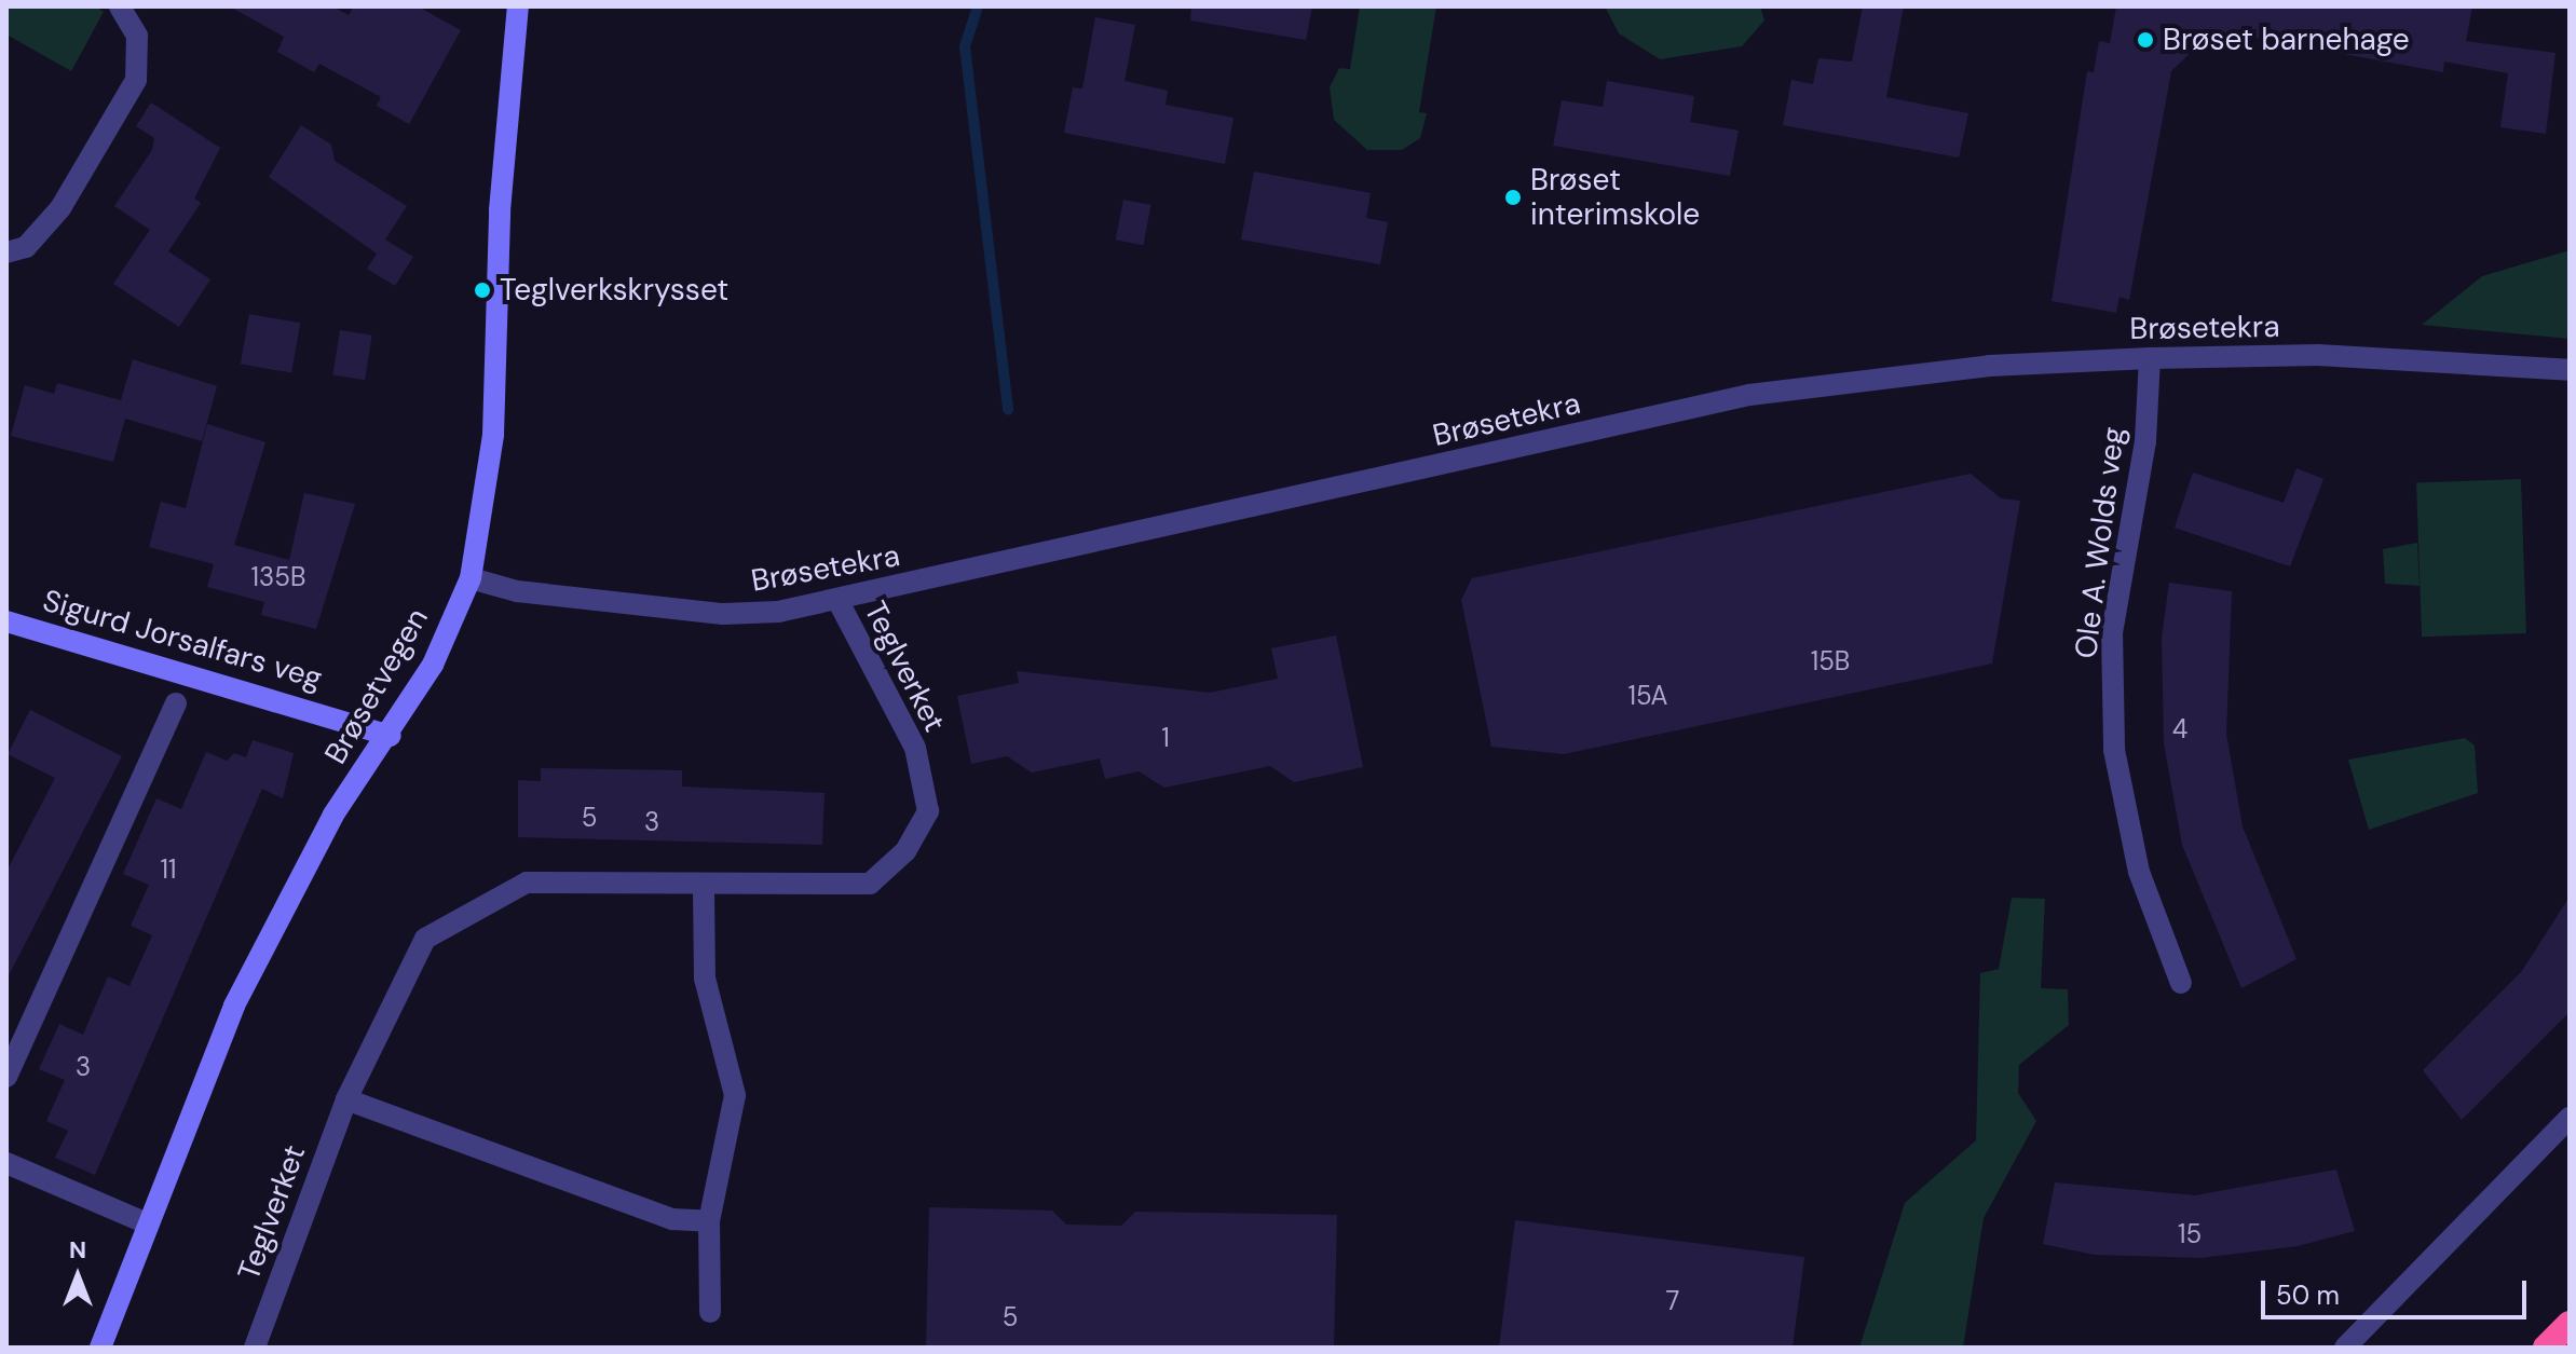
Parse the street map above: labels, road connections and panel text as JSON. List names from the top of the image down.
{
  "streets": {
    "street": [
      "Brøsetekra",
      "Ole A. Wolds veg",
      "Sigurd Jorsalfars veg",
      "Teglverket",
      "Brøsetvegen"
    ]
  },
  "crossings": [
    ["Brøsetekra", "Ole A. Wolds veg"],
    ["Brøsetekra", "Teglverket"],
    ["Brøsetekra", "Brøsetvegen"],
    ["Sigurd Jorsalfars veg", "Brøsetvegen"]
  ],
  "places": ["Brøset barnehage", "Brøset interimskole", "Teglverkskrysset"],
  "house_numbers": [
    "135B",
    "15B",
    "15A",
    "4",
    "1",
    "5",
    "3",
    "11",
    "3",
    "15",
    "7",
    "5"
  ],
  "scale_bar": "50 m",
  "north": "top"
}
